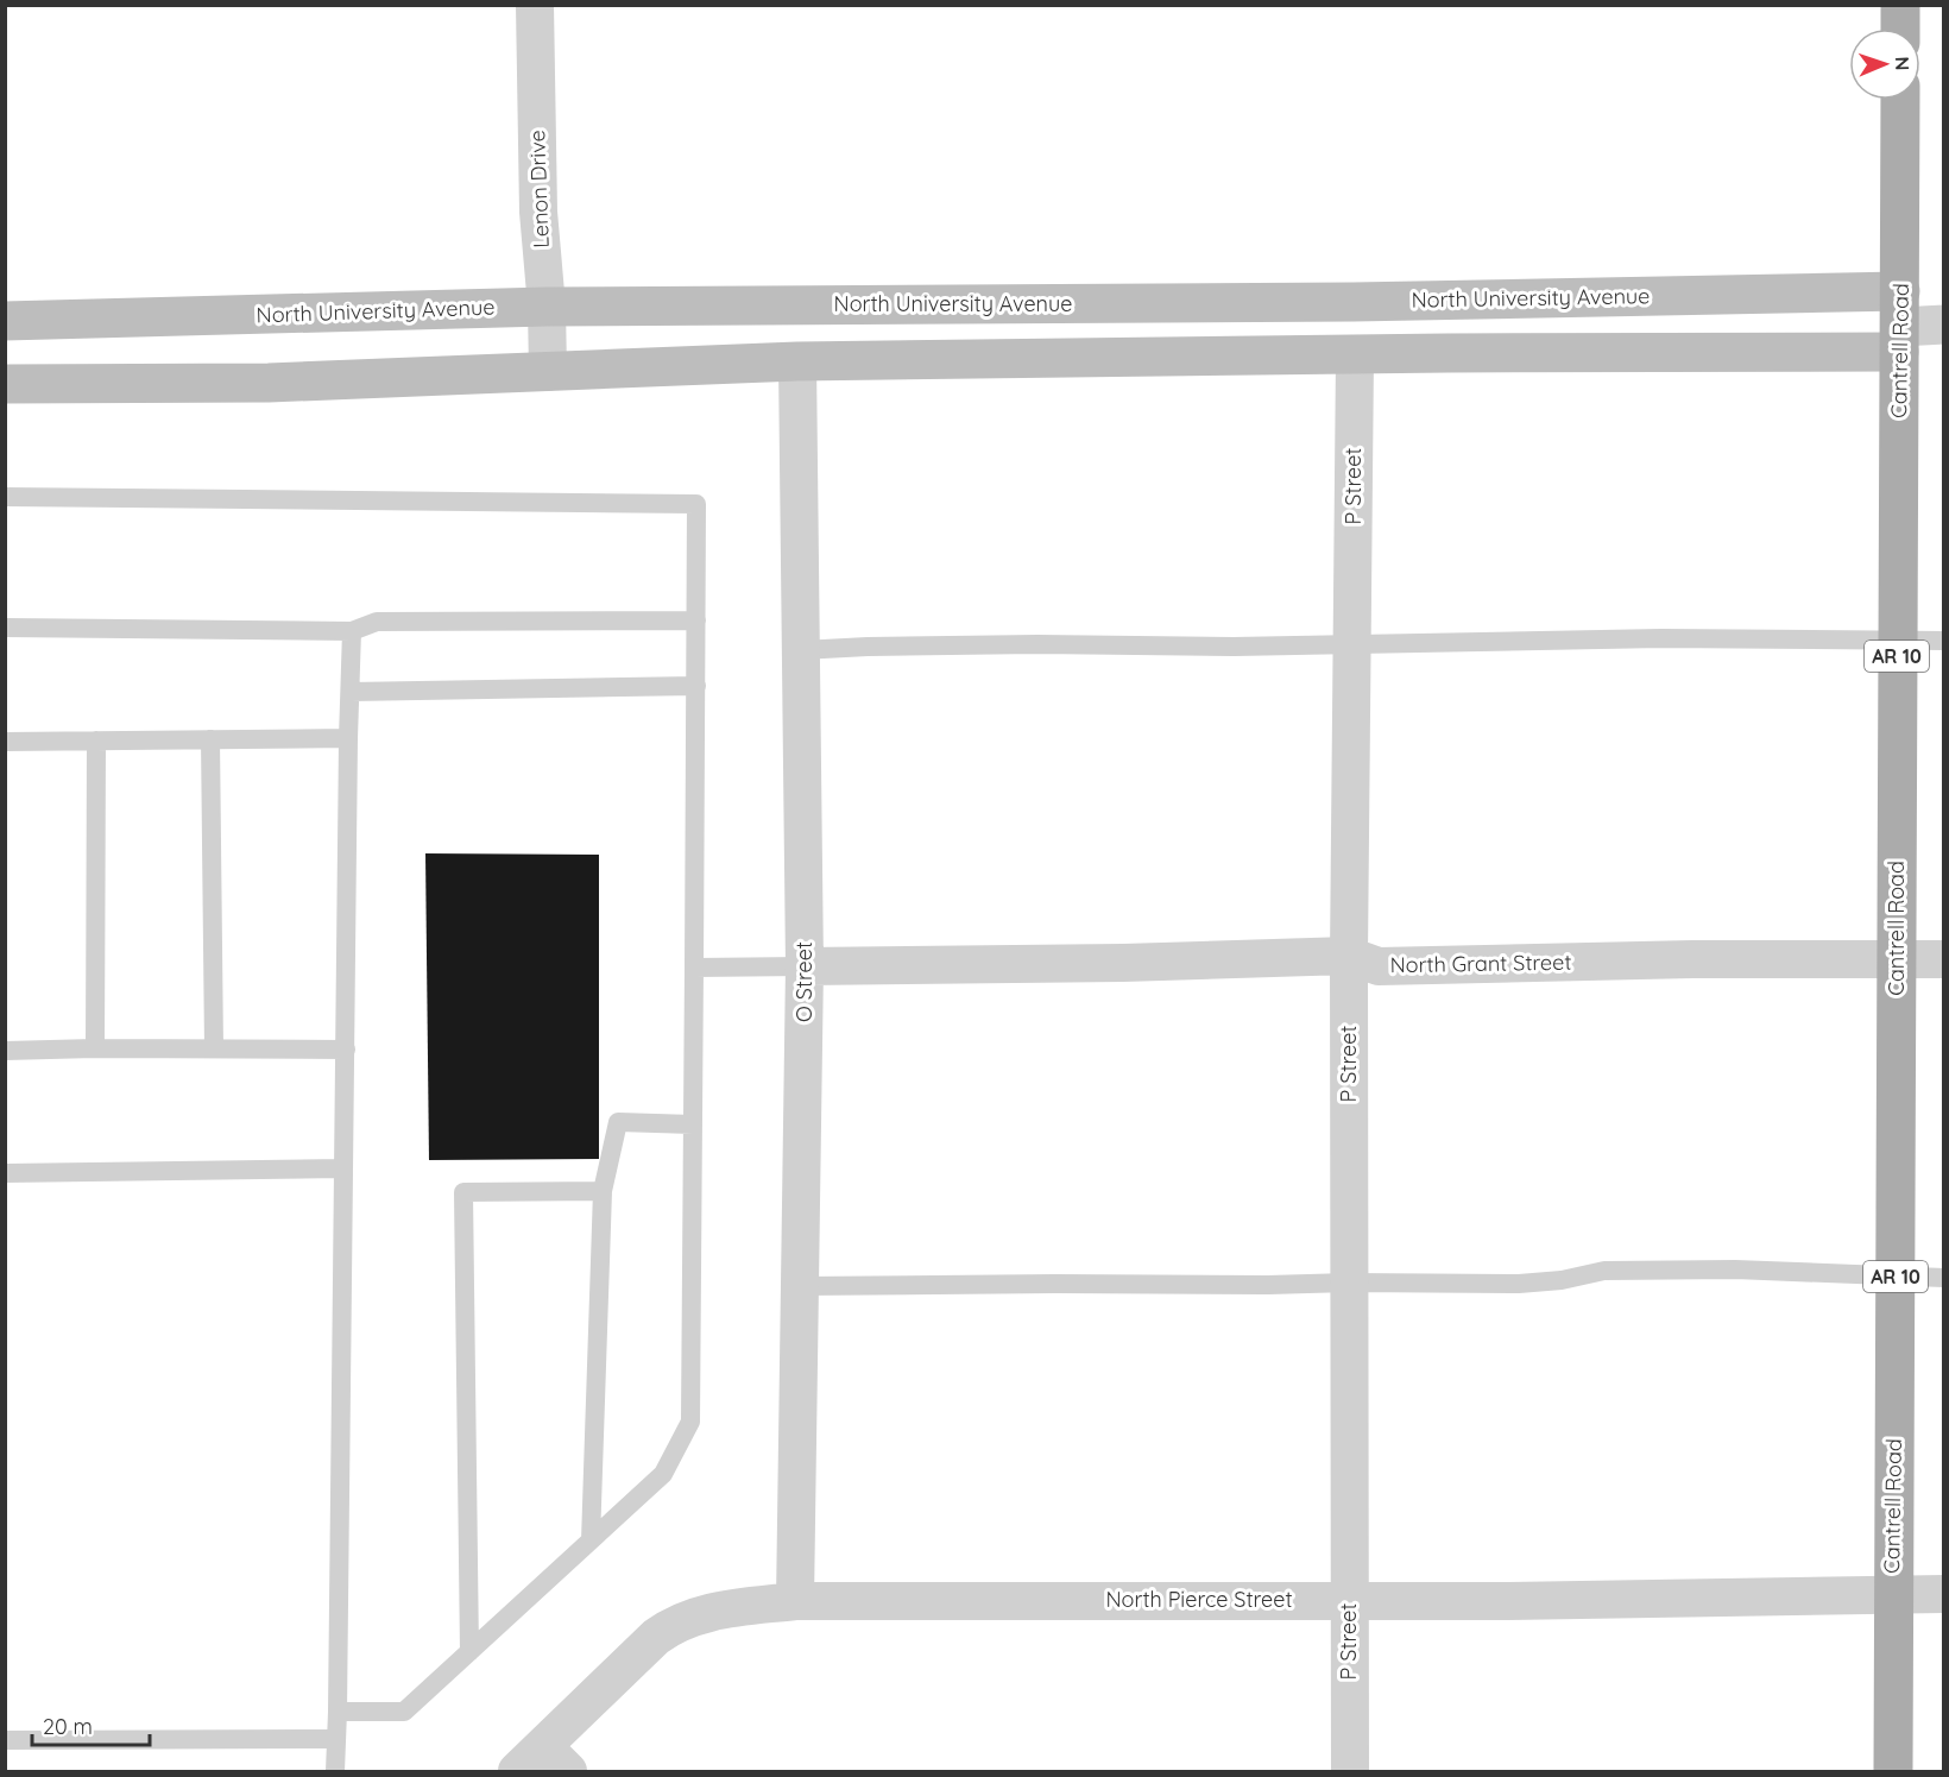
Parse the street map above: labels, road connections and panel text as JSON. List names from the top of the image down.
{
  "streets": {
    "main road": ["North University Avenue", "Cantrell Road", "AR 10"],
    "street": [
      "Lenon Drive",
      "P Street",
      "North Grant Street",
      "O Street",
      "North Pierce Street"
    ]
  },
  "crossings": [
    ["Lenon Drive", "North University Avenue"],
    ["North University Avenue", "Cantrell Road"],
    ["North University Avenue", "P Street"],
    ["North University Avenue", "O Street"],
    ["Cantrell Road", "North Grant Street"],
    ["Cantrell Road", "North Pierce Street"],
    ["P Street", "North Grant Street"],
    ["P Street", "North Pierce Street"],
    ["North Grant Street", "O Street"],
    ["O Street", "North Pierce Street"]
  ],
  "scale_bar": "20 m",
  "north": "right"
}
